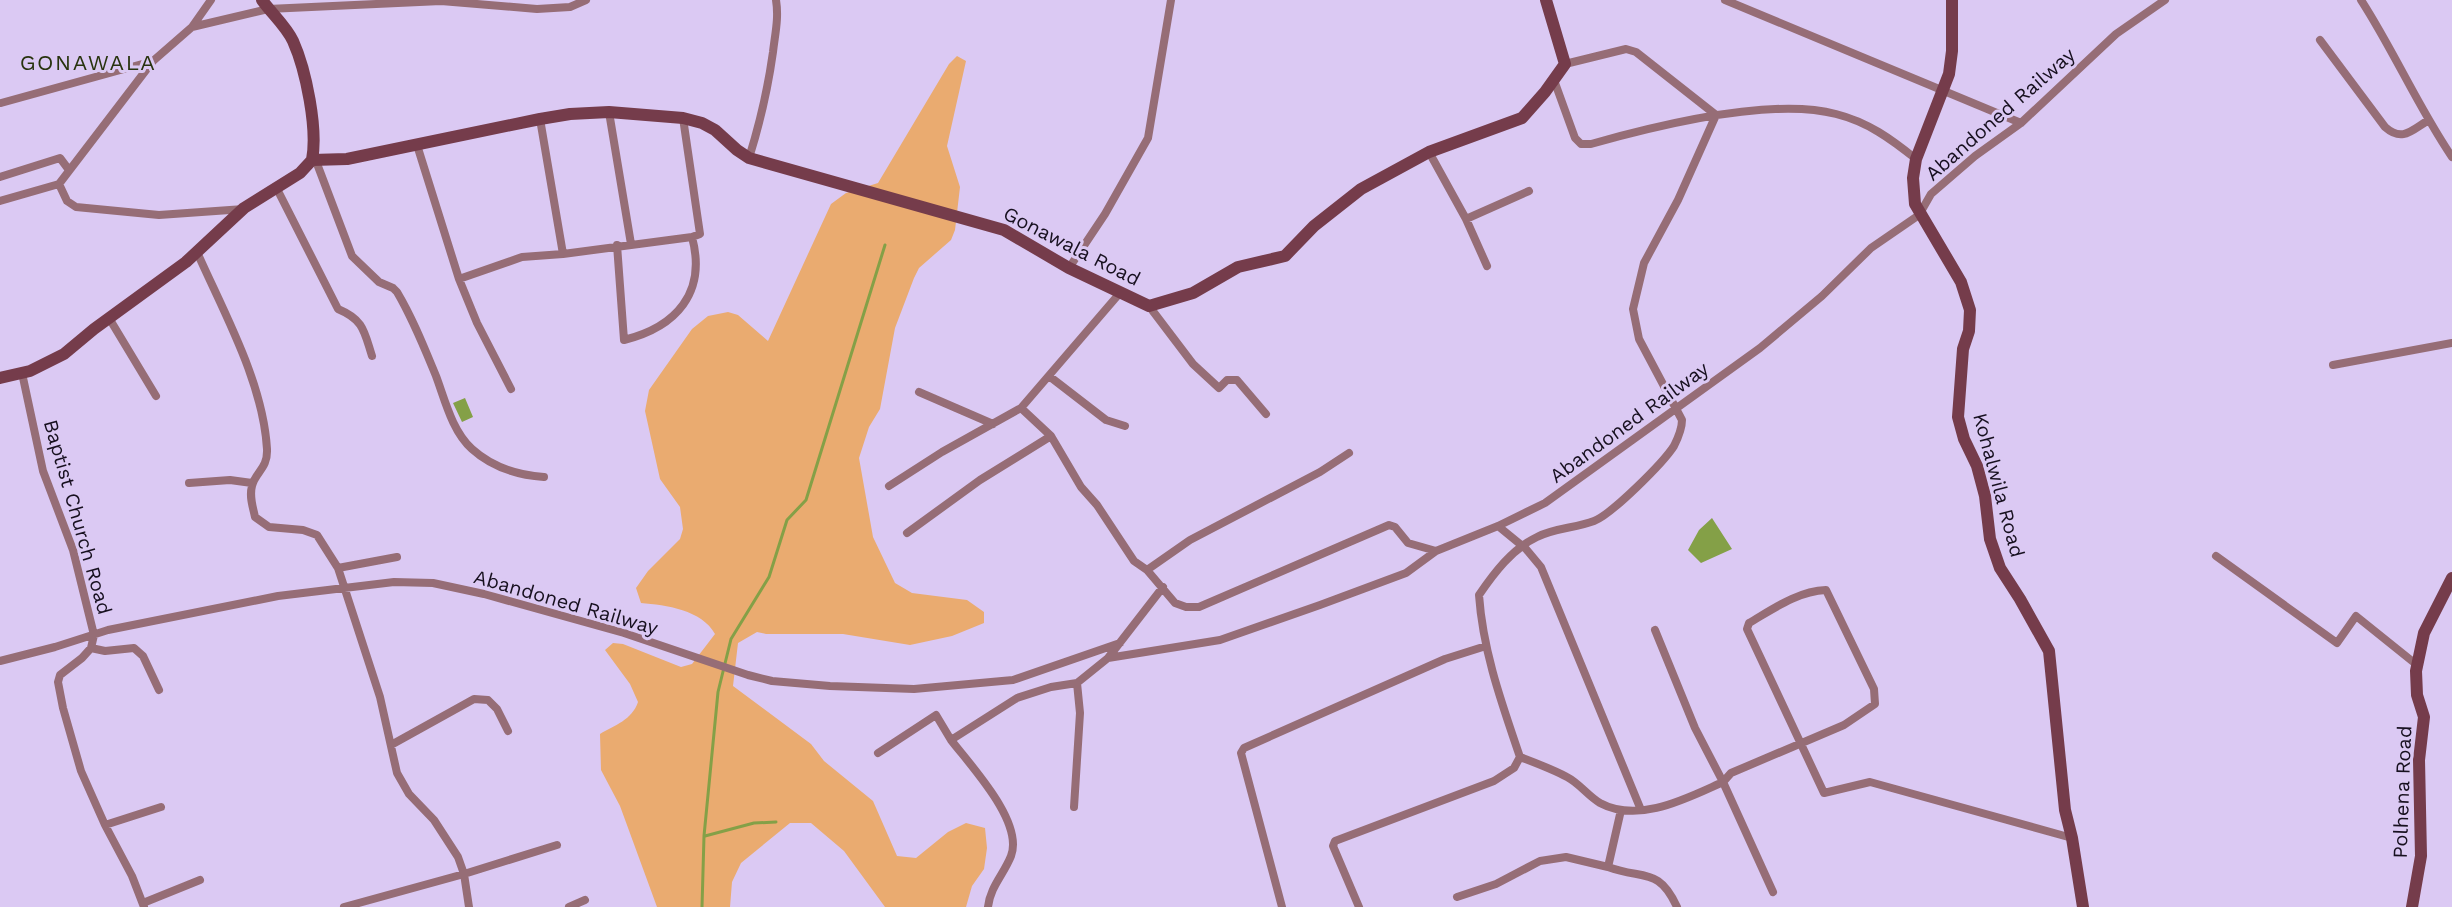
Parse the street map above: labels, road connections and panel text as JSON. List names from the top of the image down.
{
  "streets": {
    "street": [
      "Abandoned Railway",
      "Gonawala Road",
      "Kohalwila Road",
      "Baptist Church Road",
      "Polhena Road"
    ]
  },
  "crossings": [
    ["Abandoned Railway", "Kohalwila Road"],
    ["Abandoned Railway", "Baptist Church Road"]
  ],
  "districts": ["GONAWALA"]
}
